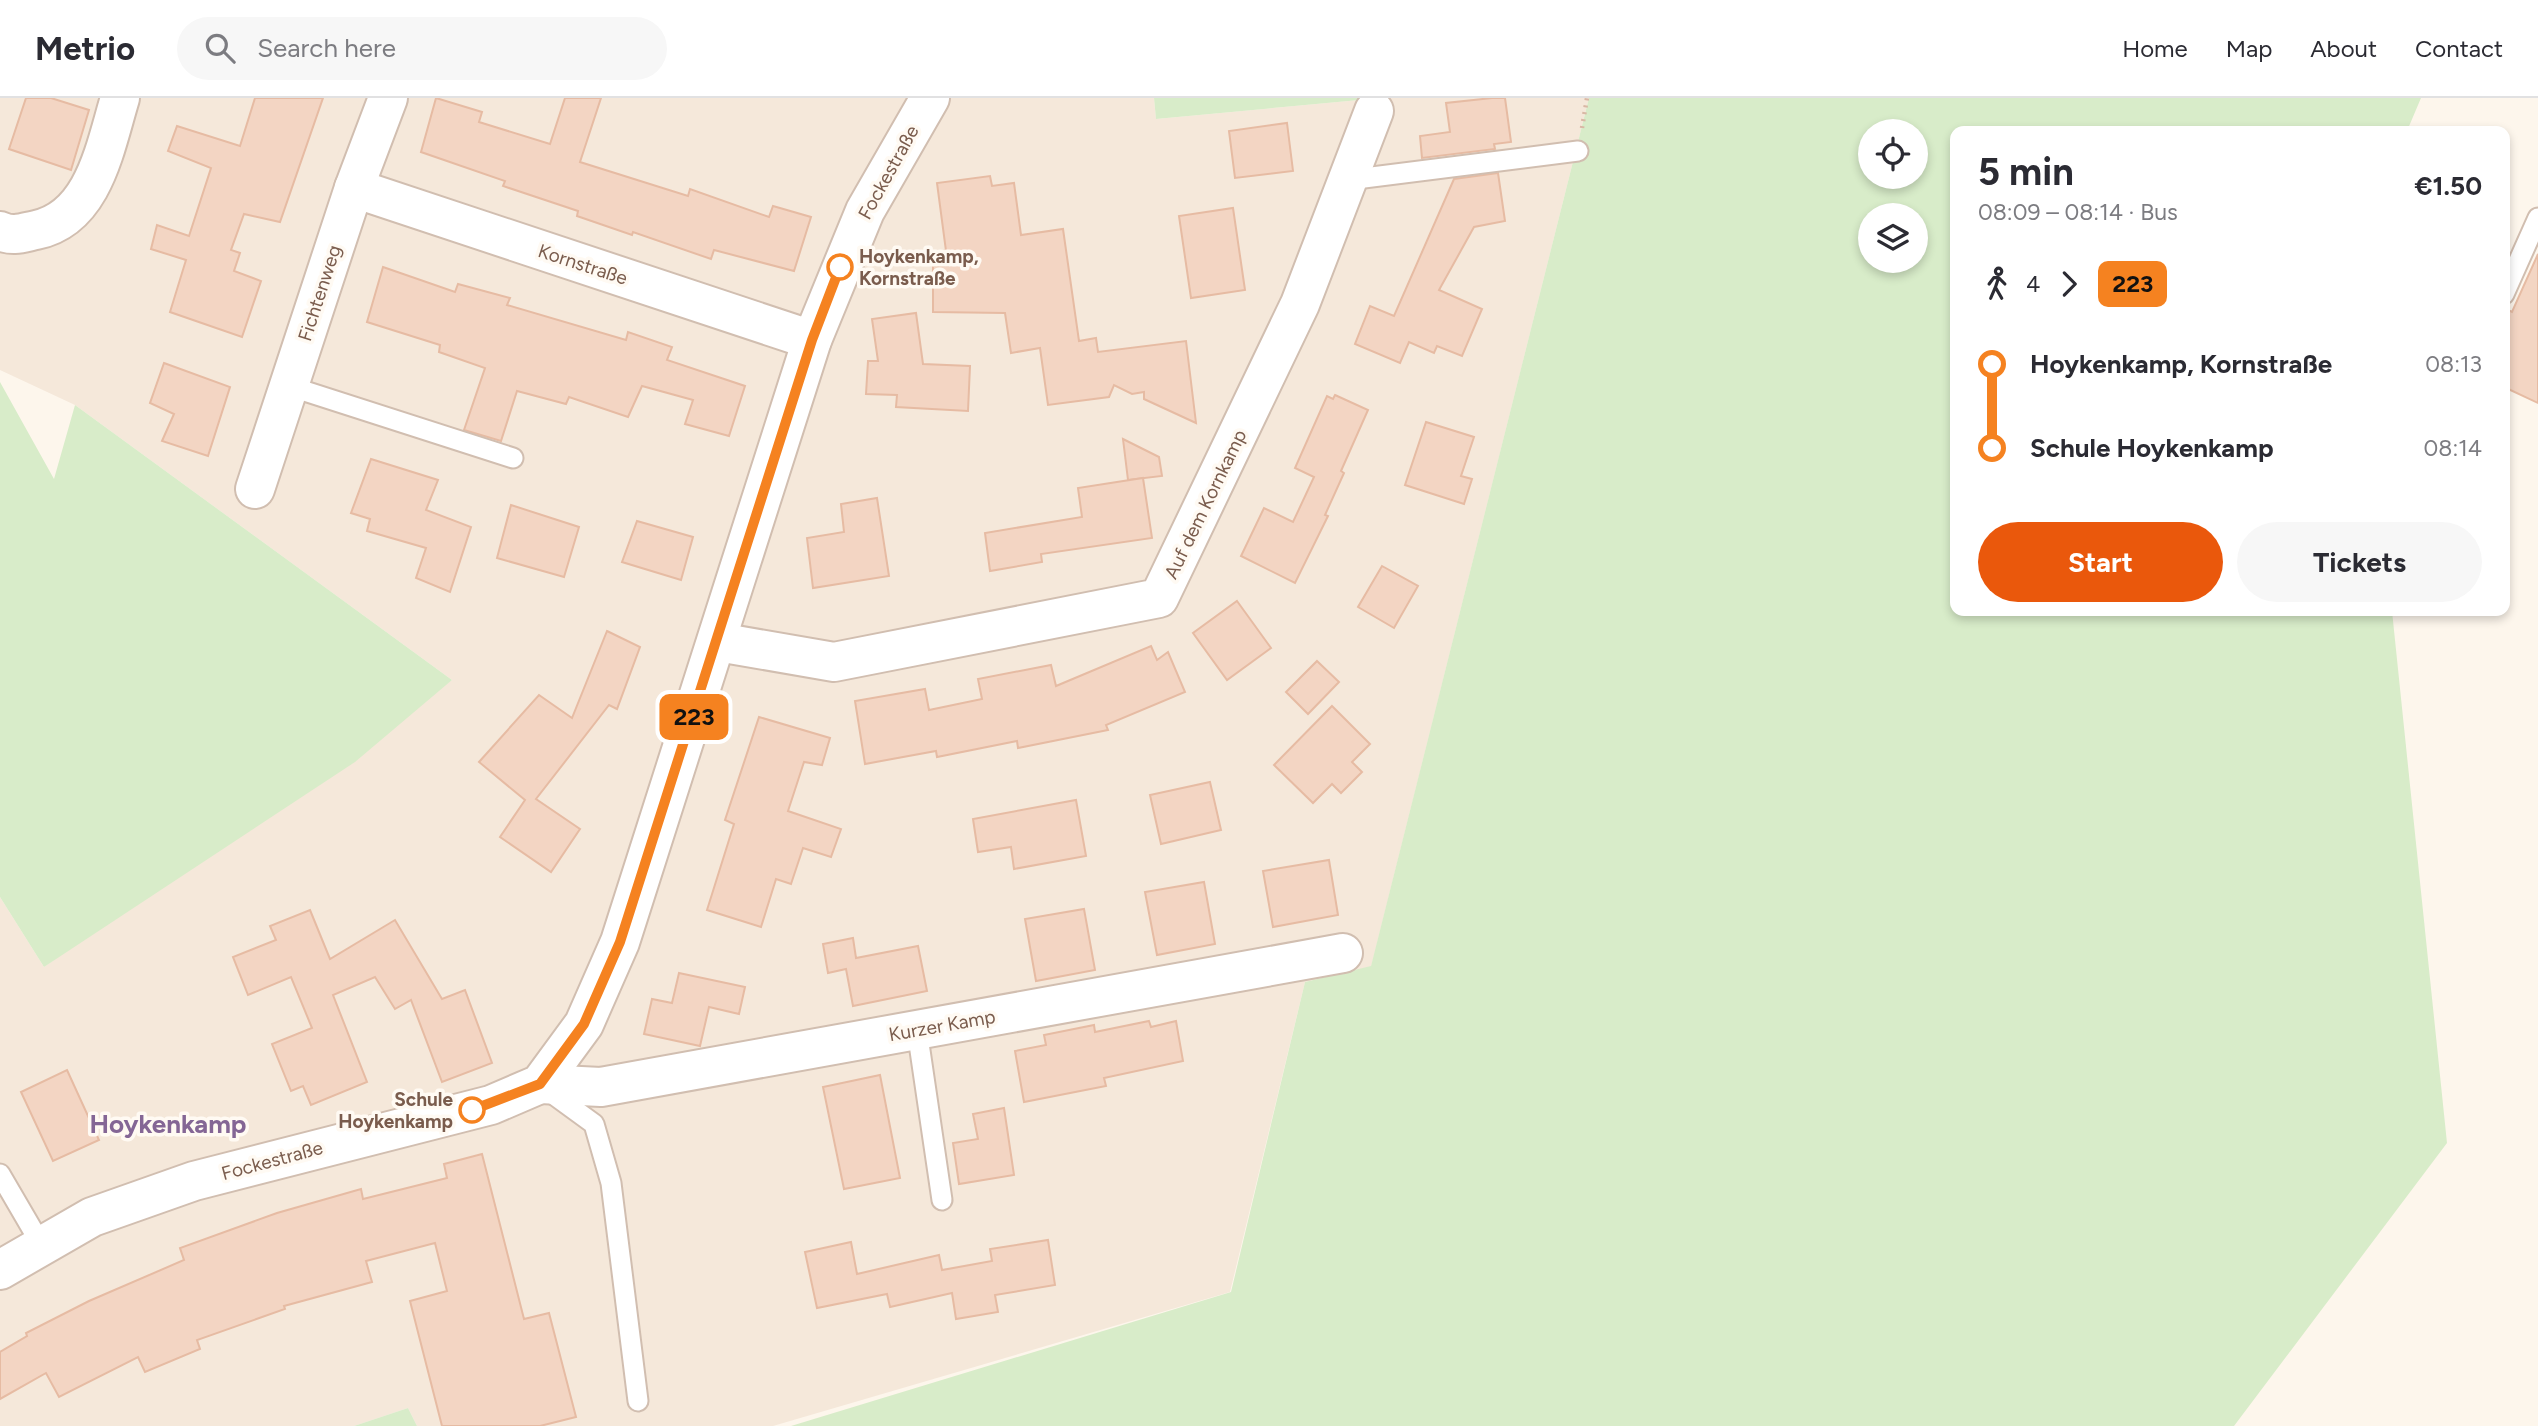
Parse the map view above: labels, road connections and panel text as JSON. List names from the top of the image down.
{
  "streets": {
    "street": [
      "Fockestraße",
      "Kornstraße",
      "Fichtenweg",
      "Auf dem Kornkamp",
      "Kurzer Kamp"
    ]
  },
  "crossings": [
    ["Fockestraße", "Kornstraße"],
    ["Fockestraße", "Auf dem Kornkamp"],
    ["Fockestraße", "Kurzer Kamp"],
    ["Kornstraße", "Fichtenweg"]
  ],
  "districts": ["Hoykenkamp"],
  "places": ["Hoykenkamp, Kornstraße", "Schule Hoykenkamp"],
  "lines": ["bus line 223"],
  "page": {
    "header": "Metrio",
    "search": "Search here",
    "nav": [
      "Home",
      "Map",
      "About",
      "Contact"
    ],
    "on_map": "223",
    "heading": ["5 min", "08:09 – 08:14 · Bus", "€1.50"],
    "legs": ["4", "223"],
    "list": [
      {
        "name": "Hoykenkamp, Kornstraße",
        "value": "08:13"
      },
      {
        "name": "Schule Hoykenkamp",
        "value": "08:14"
      }
    ],
    "buttons": ["Start", "Tickets"]
  }
}
